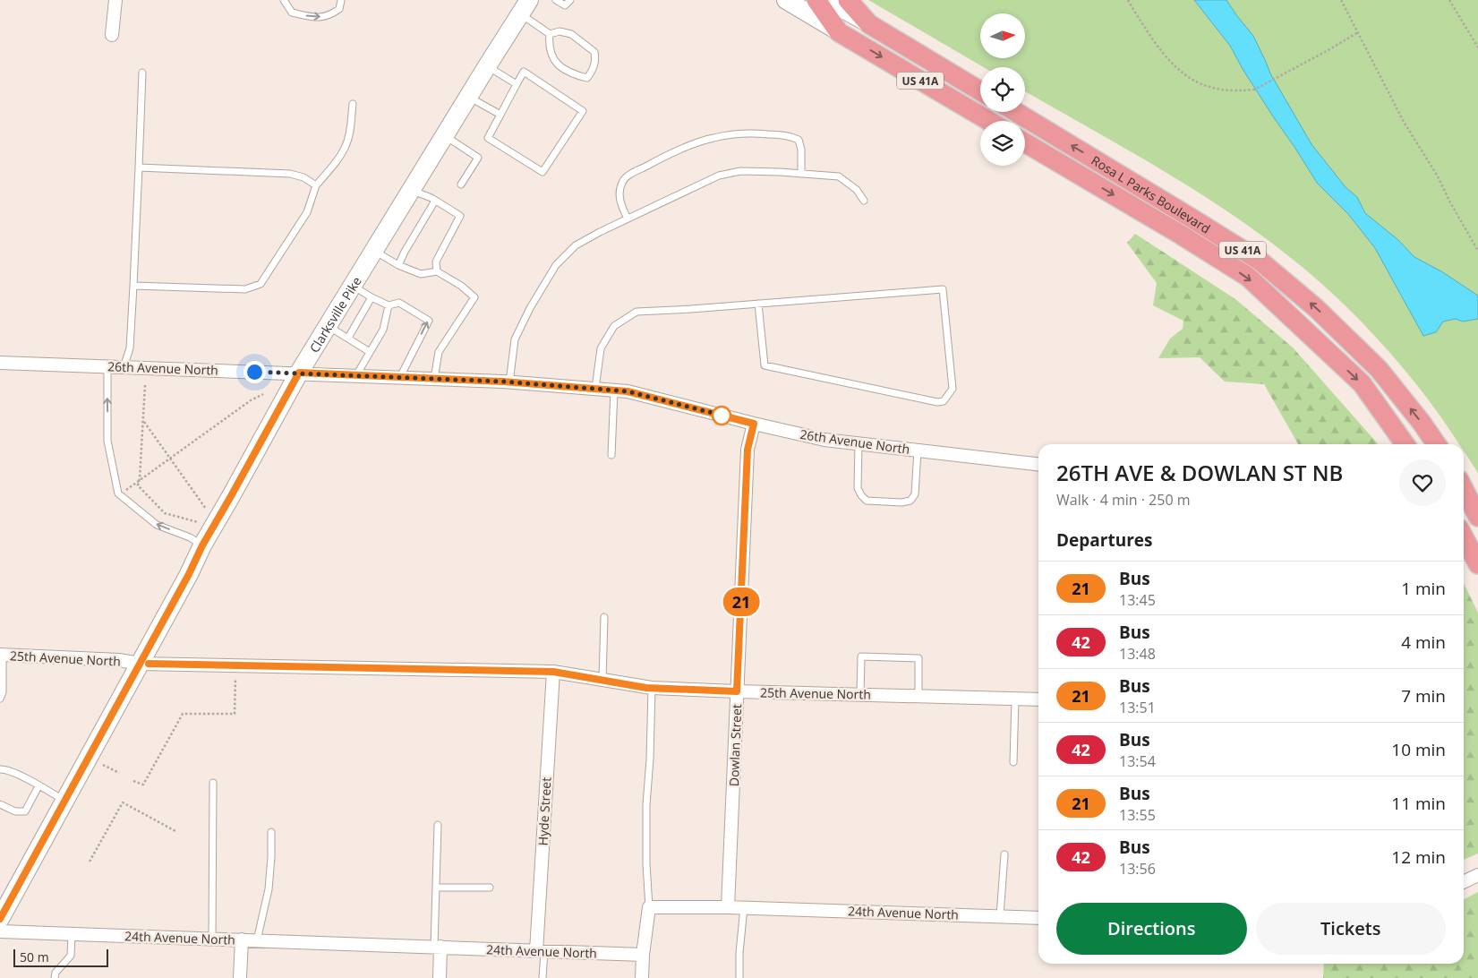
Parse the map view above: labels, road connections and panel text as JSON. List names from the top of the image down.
{
  "streets": {
    "main road": ["US 41A", "Rosa L Parks Boulevard", "Clarksville Pike"],
    "street": [
      "26th Avenue North",
      "25th Avenue North",
      "Dowlan Street",
      "Hyde Street",
      "24th Avenue North"
    ]
  },
  "crossings": [
    ["Clarksville Pike", "26th Avenue North"],
    ["Clarksville Pike", "25th Avenue North"],
    ["26th Avenue North", "Dowlan Street"],
    ["25th Avenue North", "Dowlan Street"],
    ["25th Avenue North", "Hyde Street"],
    ["Dowlan Street", "24th Avenue North"],
    ["Hyde Street", "24th Avenue North"]
  ],
  "lines": ["bus line 21"],
  "scale_bar": "50 m",
  "north": "right",
  "page": {
    "on_map": "21",
    "heading": [
      ["26TH AVE & DOWLAN ST NB", "Walk · 4 min · 250 m"],
      "Departures"
    ],
    "list": [
      {
        "mark": "21",
        "name": "Bus",
        "note": "13:45",
        "value": "1 min"
      },
      {
        "mark": "42",
        "name": "Bus",
        "note": "13:48",
        "value": "4 min"
      },
      {
        "mark": "21",
        "name": "Bus",
        "note": "13:51",
        "value": "7 min"
      },
      {
        "mark": "42",
        "name": "Bus",
        "note": "13:54",
        "value": "10 min"
      },
      {
        "mark": "21",
        "name": "Bus",
        "note": "13:55",
        "value": "11 min"
      },
      {
        "mark": "42",
        "name": "Bus",
        "note": "13:56",
        "value": "12 min"
      }
    ],
    "buttons": ["Directions", "Tickets"],
    "scale": "50 m"
  }
}
